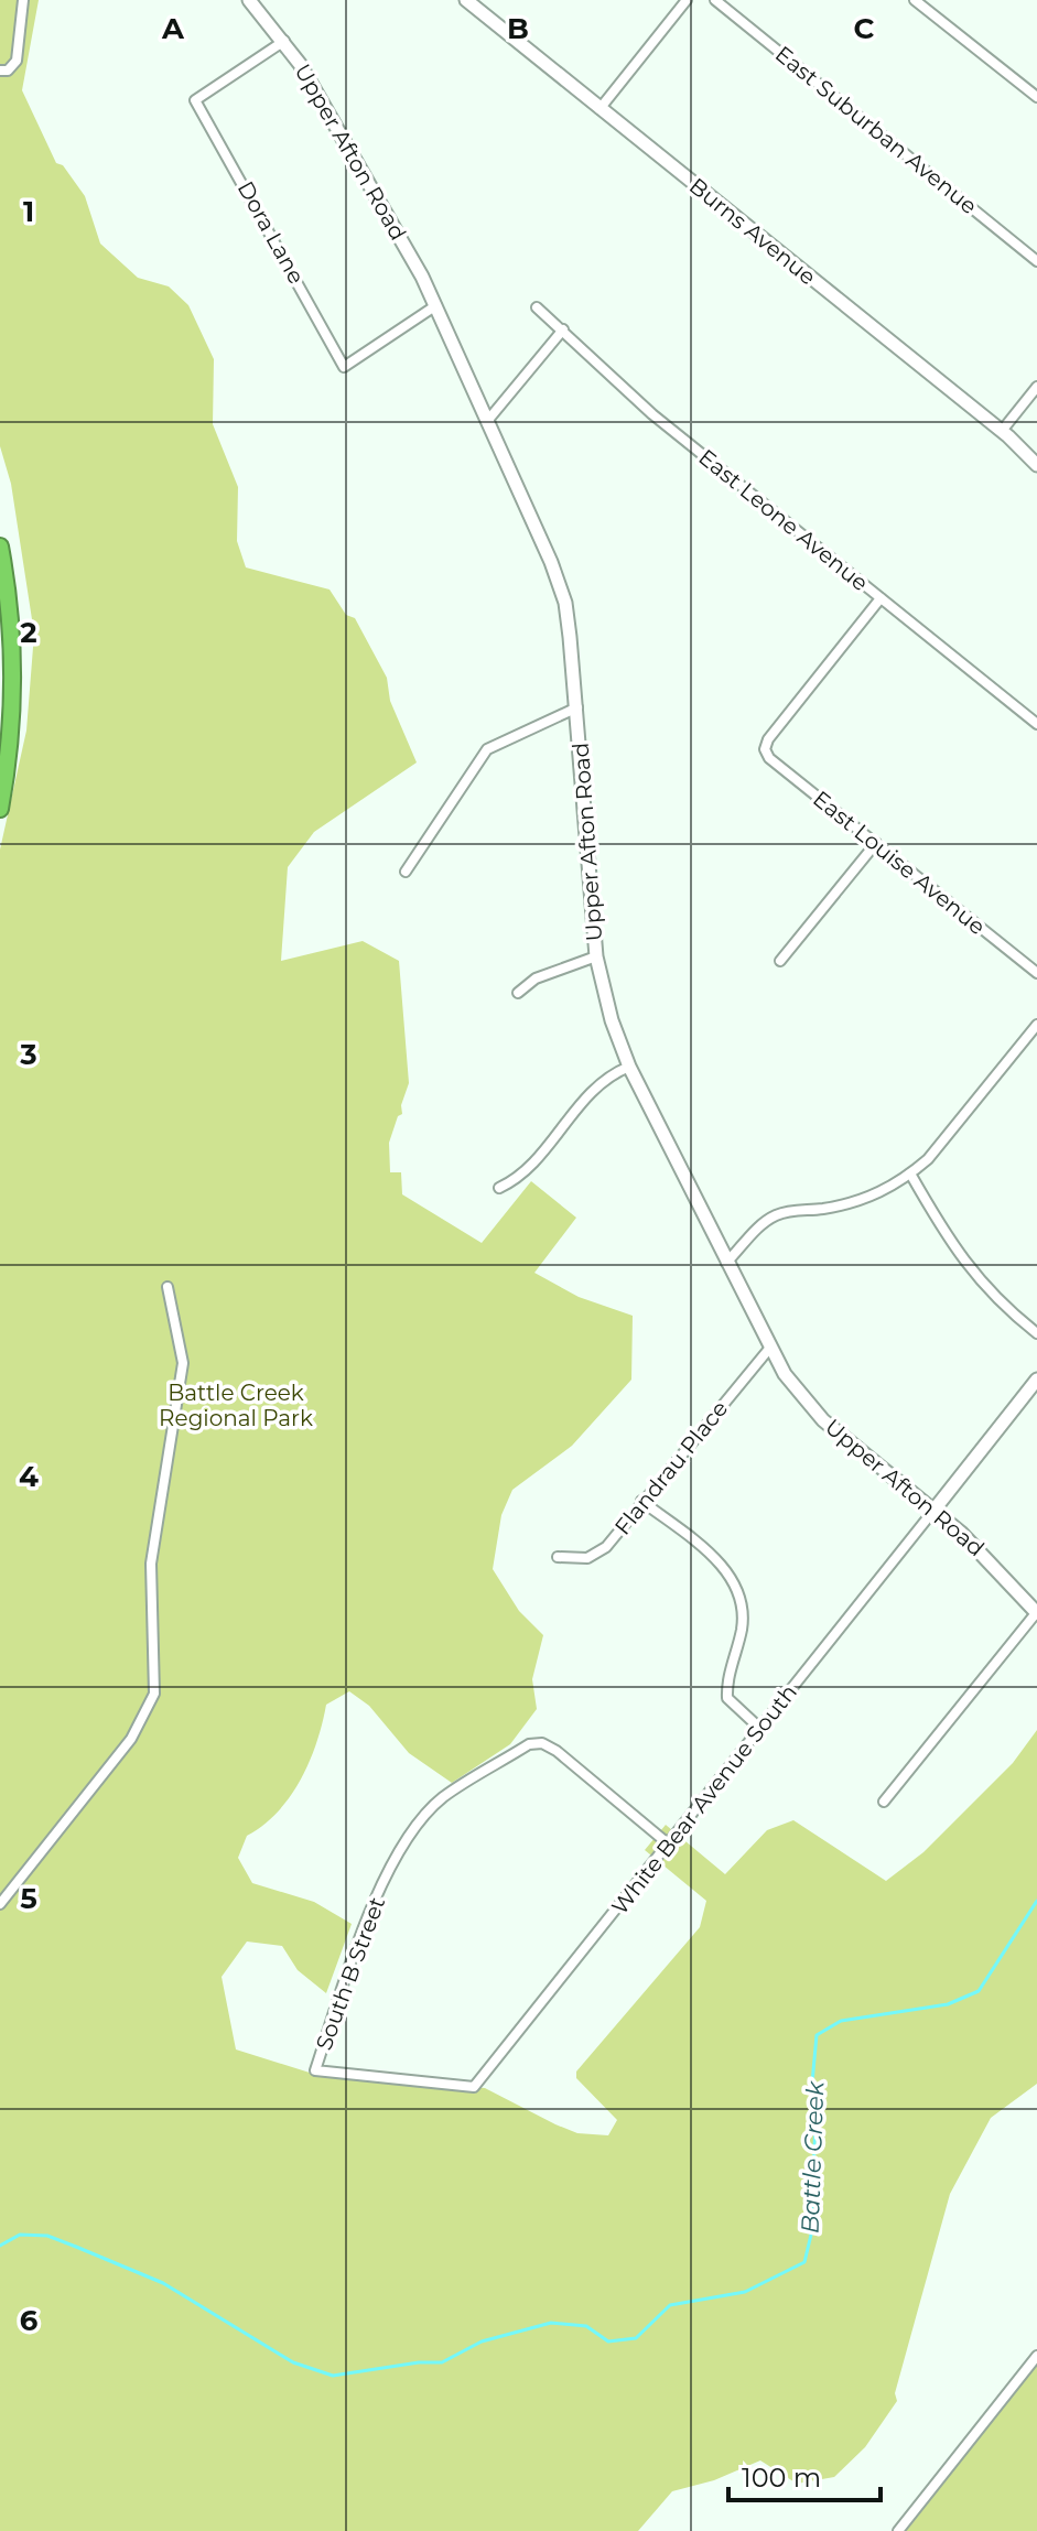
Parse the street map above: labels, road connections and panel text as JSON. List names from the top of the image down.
{
  "streets": {
    "street": [
      "East Suburban Avenue",
      "Upper Afton Road",
      "Burns Avenue",
      "Dora Lane",
      "East Leone Avenue",
      "East Louise Avenue",
      "Flandrau Place",
      "White Bear Avenue South",
      "South B Street"
    ]
  },
  "crossings": [
    ["Upper Afton Road", "Dora Lane"],
    ["Upper Afton Road", "Flandrau Place"],
    ["Upper Afton Road", "White Bear Avenue South"],
    ["East Leone Avenue", "East Louise Avenue"],
    ["White Bear Avenue South", "South B Street"]
  ],
  "water": ["Battle Creek"],
  "parks": ["Battle Creek Regional Park"],
  "scale_bar": "100 m",
  "grid": {
    "columns": ["A", "B", "C"],
    "rows": [
      "1",
      "2",
      "3",
      "4",
      "5",
      "6"
    ]
  }
}
